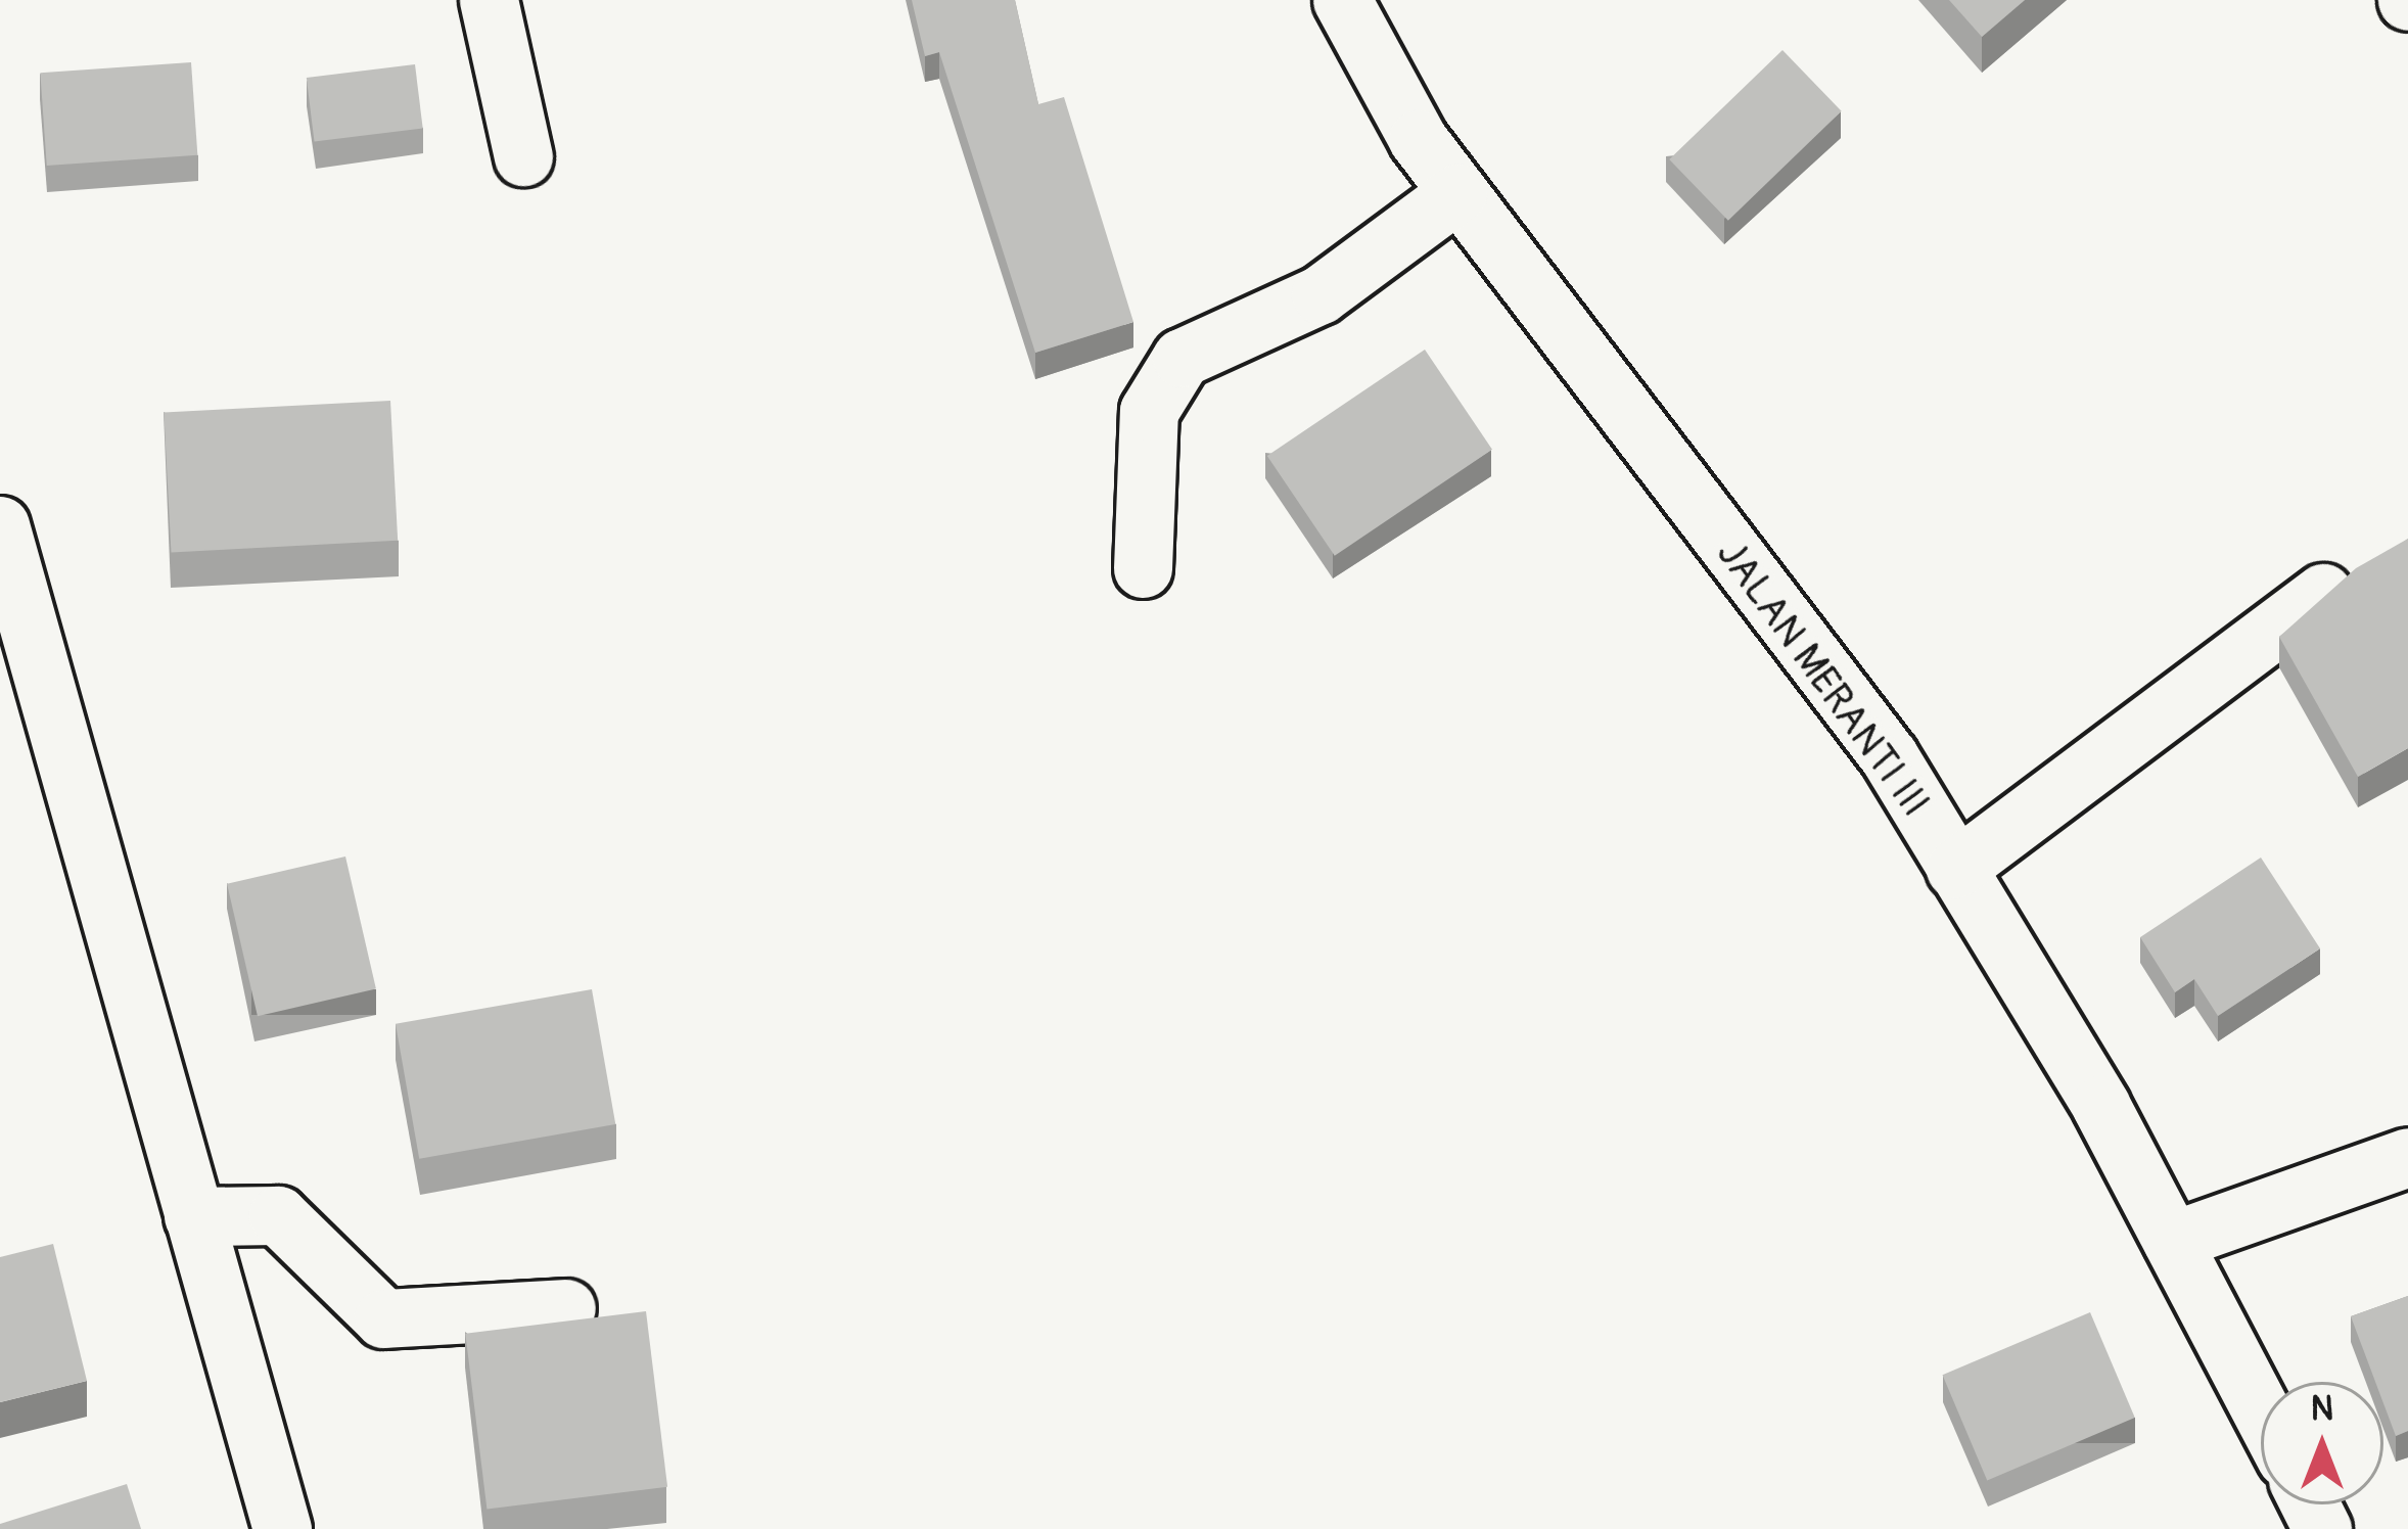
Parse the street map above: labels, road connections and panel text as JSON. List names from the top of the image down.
{
  "streets": {
    "street": ["JALAN MERANTI III"]
  },
  "north": "top"
}
